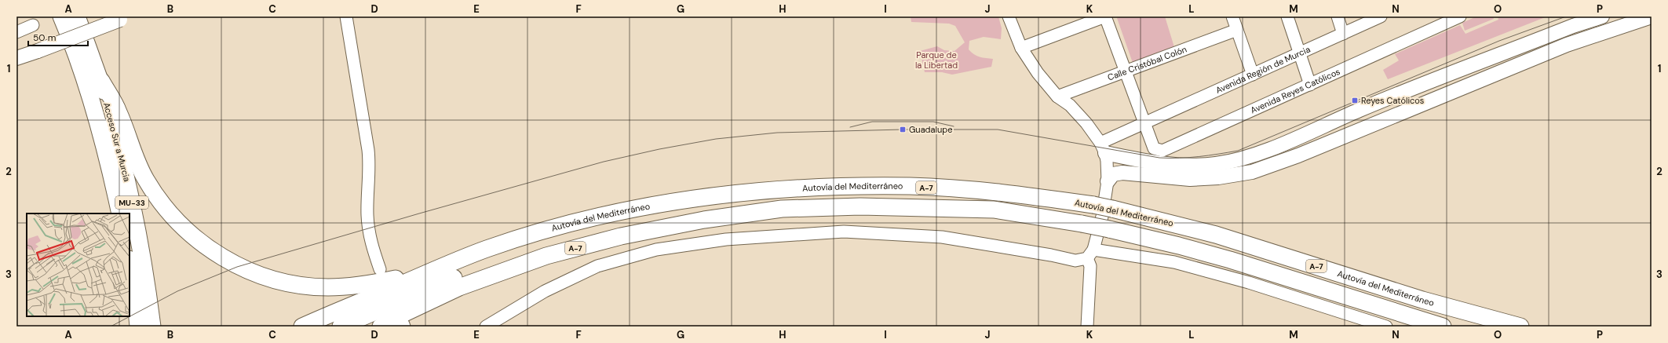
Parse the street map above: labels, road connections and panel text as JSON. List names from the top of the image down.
{
  "streets": {
    "highway": [
      "Acceso Sur a Murcia",
      "Autovía del Mediterráneo",
      "A-7",
      "MU-33"
    ],
    "street": ["Calle Cristóbal Colón", "Avenida Región de Murcia", "Avenida Reyes Católicos"]
  },
  "crossings": [
    ["Avenida Región de Murcia", "Avenida Reyes Católicos"]
  ],
  "parks": ["Parque de la Libertad"],
  "places": {
    "transit": ["Reyes Católicos", "Guadalupe"]
  },
  "scale_bar": "50 m",
  "grid": {
    "columns": [
      "A",
      "B",
      "C",
      "D",
      "E",
      "F",
      "G",
      "H",
      "I",
      "J",
      "K",
      "L",
      "M",
      "N",
      "O",
      "P"
    ],
    "rows": ["1", "2", "3"]
  }
}
